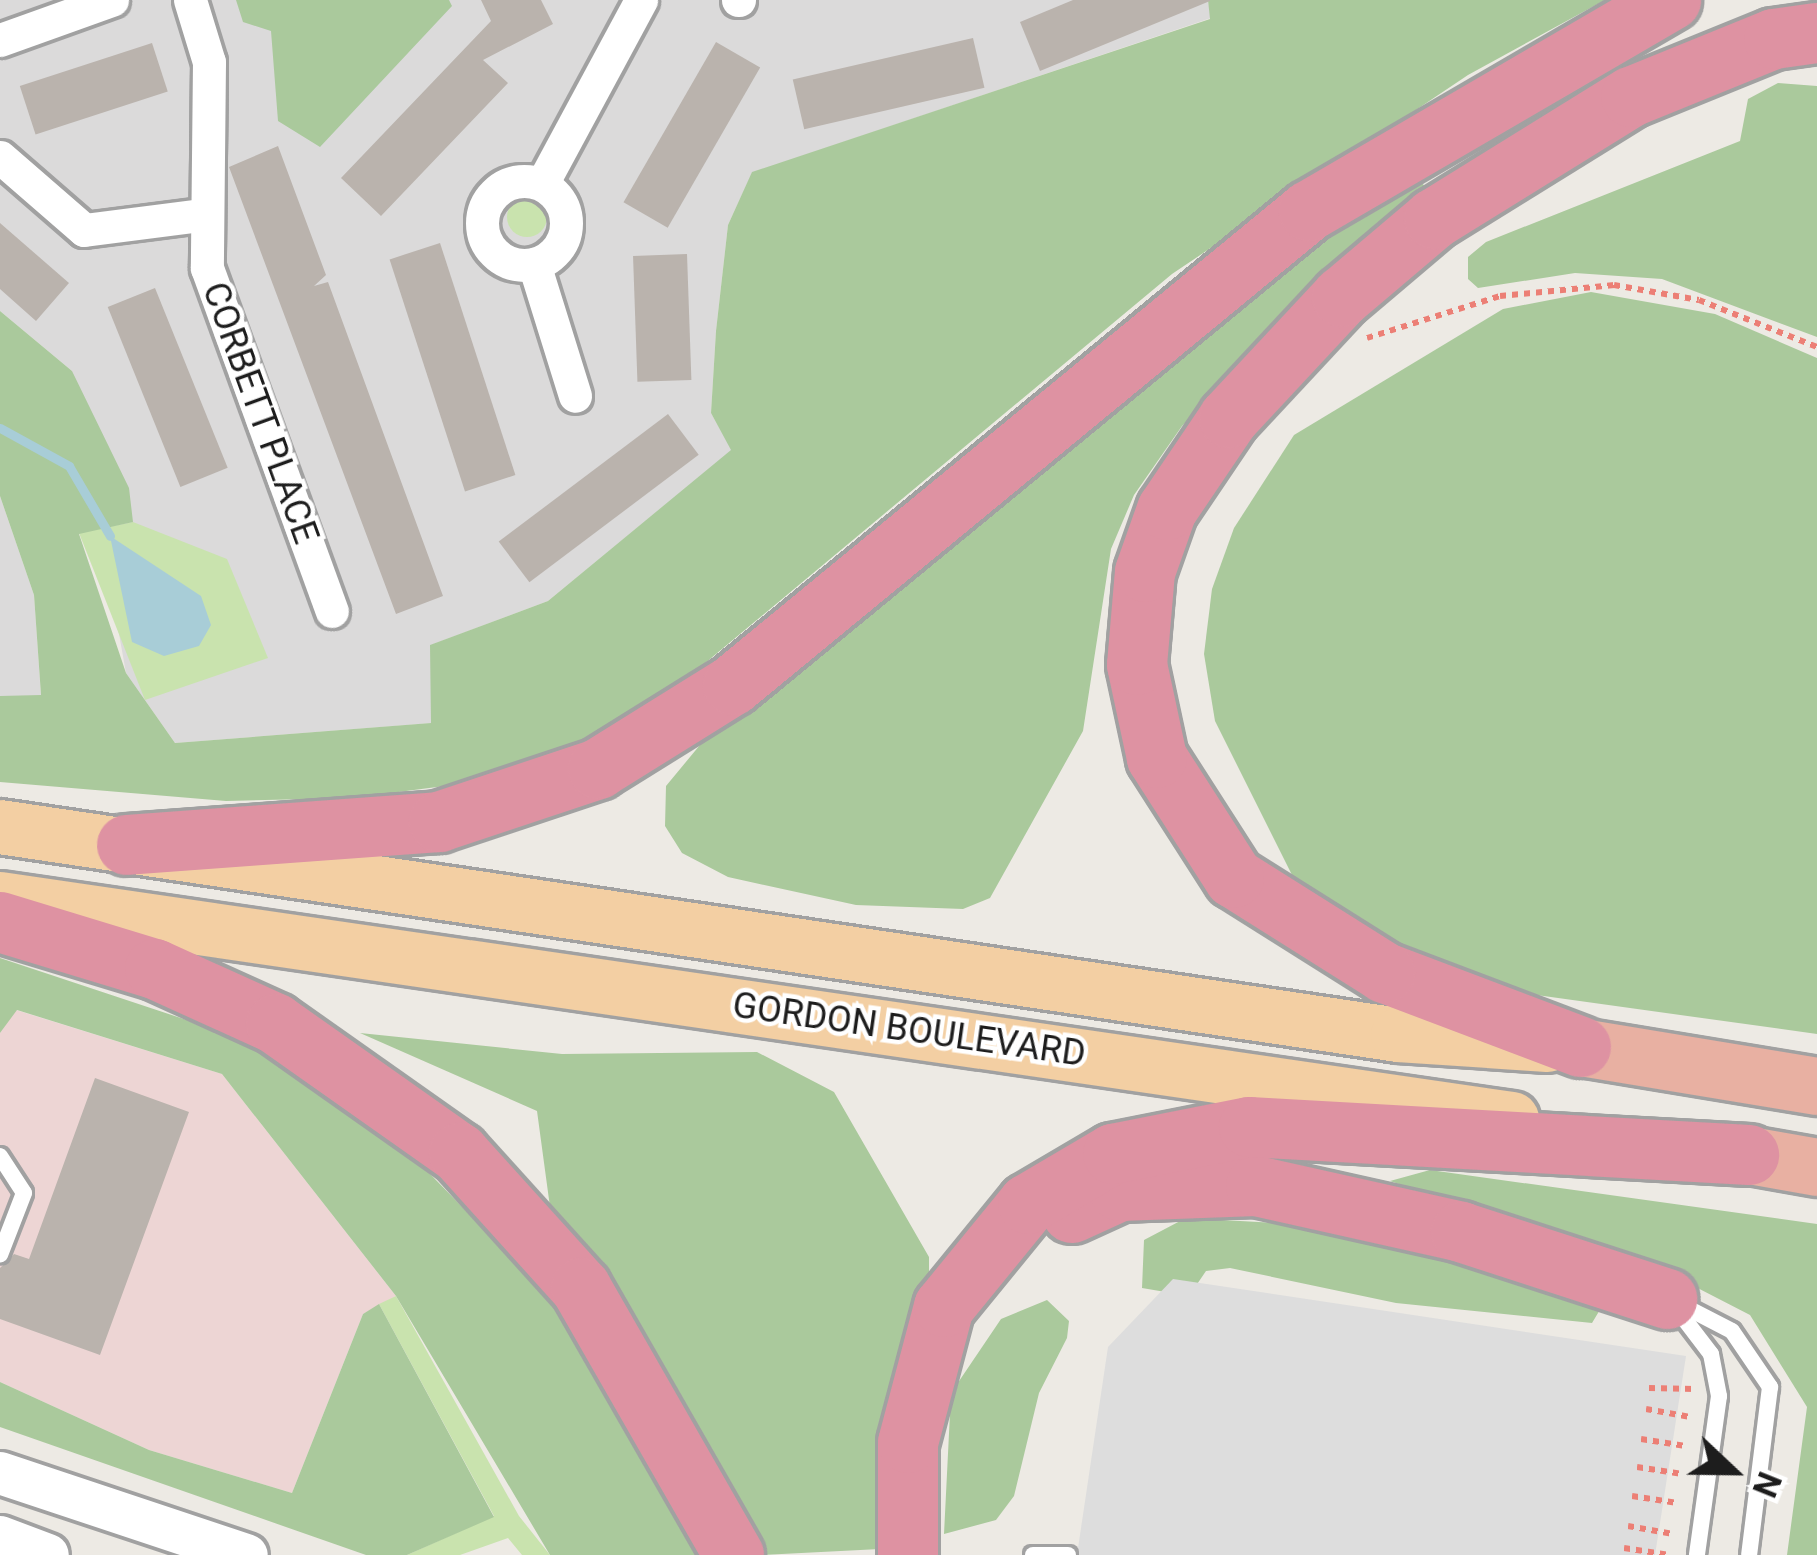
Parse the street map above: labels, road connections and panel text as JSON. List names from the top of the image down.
{
  "streets": {
    "highway": ["GORDON BOULEVARD"],
    "street": ["CORBETT PLACE"]
  },
  "north": "right"
}
